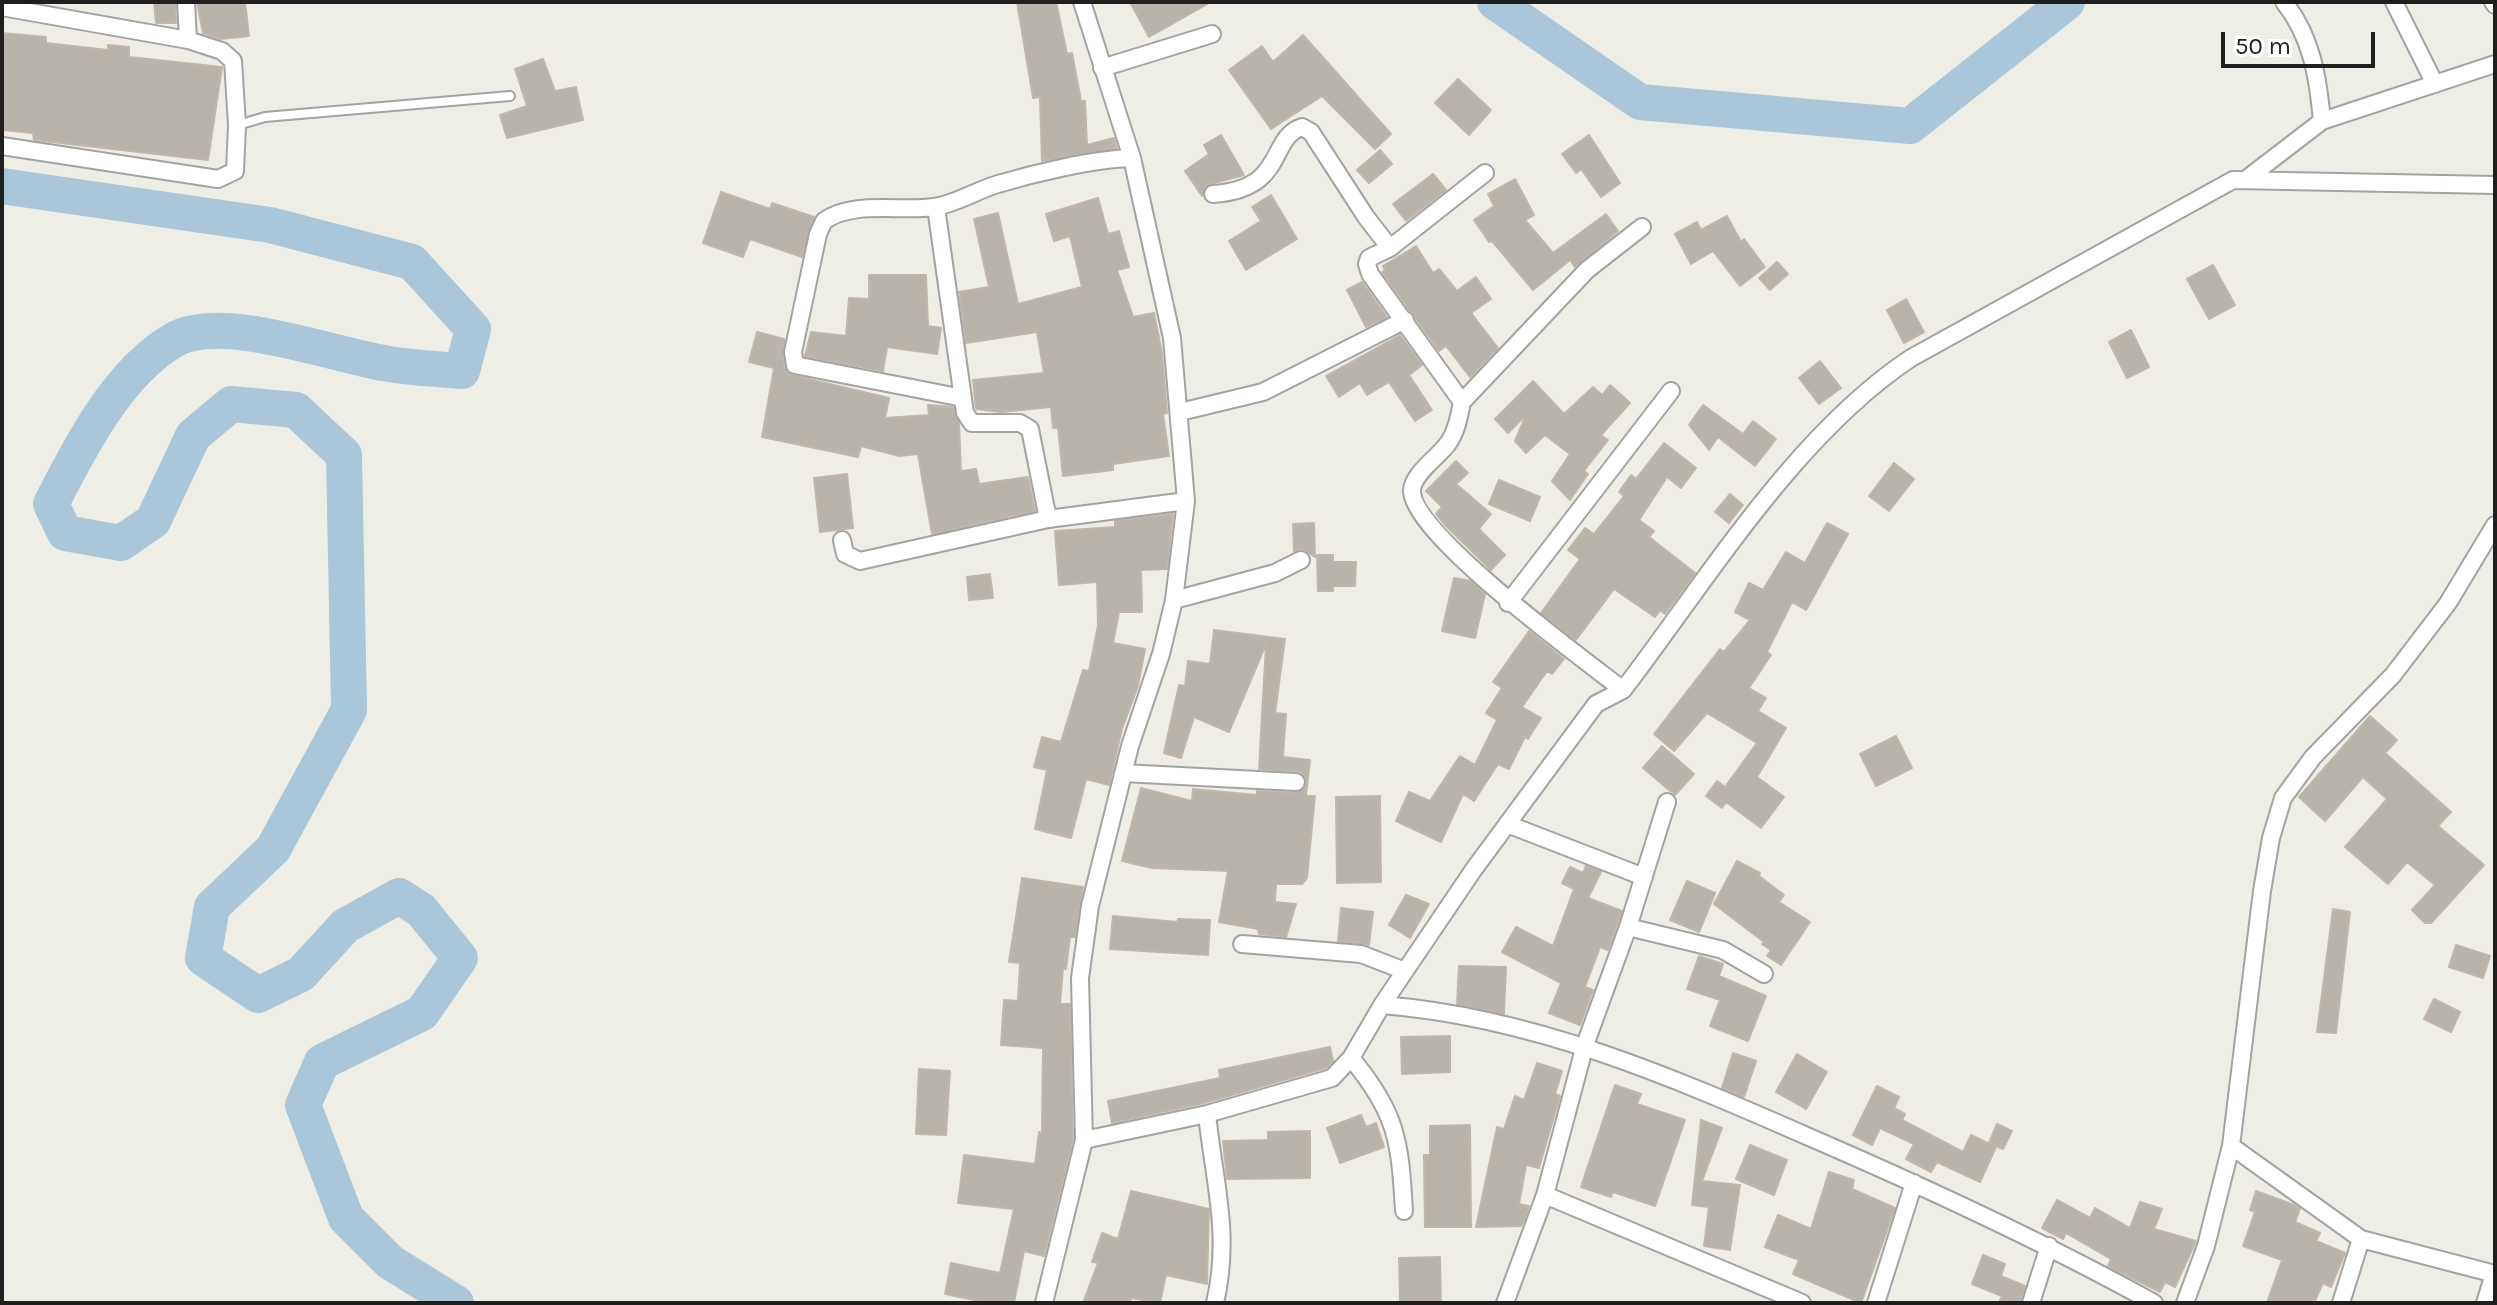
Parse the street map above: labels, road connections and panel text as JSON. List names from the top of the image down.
{
  "scale_bar": "50 m"
}
